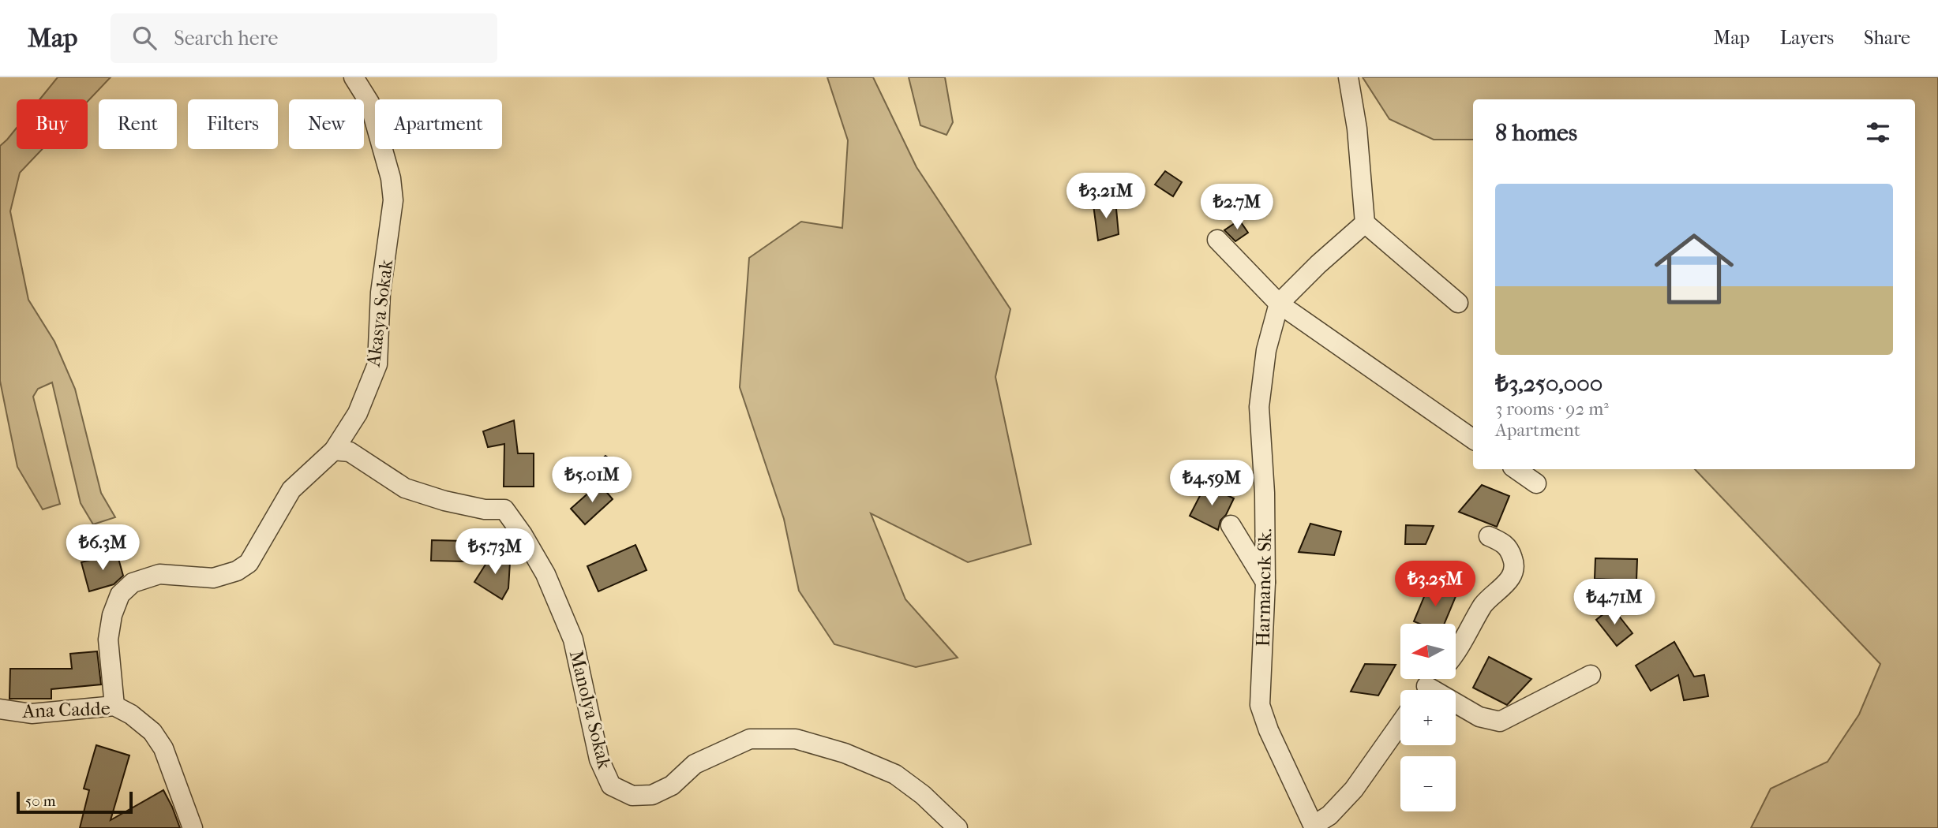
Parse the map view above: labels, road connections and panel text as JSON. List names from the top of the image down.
{
  "streets": {
    "street": [
      "Akasya Sokak",
      "Harmancık Sk.",
      "Ana Cadde",
      "Manolya Sokak"
    ]
  },
  "crossings": [
    ["Akasya Sokak", "Ana Cadde"],
    ["Akasya Sokak", "Manolya Sokak"]
  ],
  "scale_bar": "50 m",
  "north": "left",
  "page": {
    "header": "Map",
    "search": "Search here",
    "nav": ["Map", "Layers", "Share"],
    "chip": [
      "Buy",
      "Rent",
      "Filters",
      "New",
      "Apartment"
    ],
    "heading": "8 homes",
    "list": [
      {
        "name": "₺3,250,000",
        "note": "3 rooms · 92 m² · Apartment"
      }
    ],
    "price": [
      "₺3.21M",
      "₺2.7M",
      "₺5.01M",
      "₺4.59M",
      "₺6.3M",
      "₺5.73M",
      "₺3.25M",
      "₺4.71M"
    ],
    "map_buttons": ["+", "−"],
    "scale": "50 m"
  }
}
